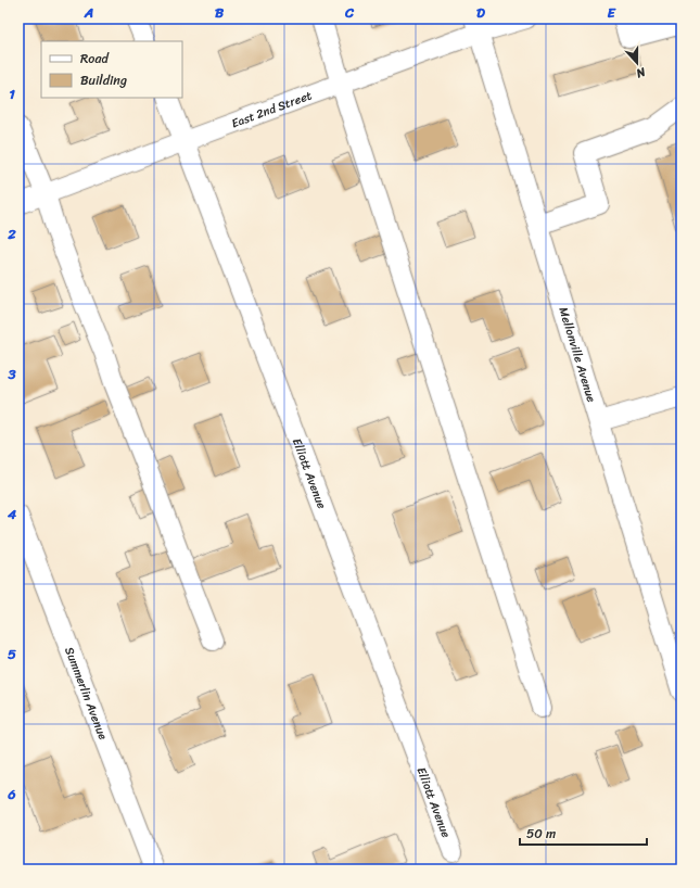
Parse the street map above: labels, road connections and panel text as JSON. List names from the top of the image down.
{
  "streets": {
    "street": [
      "East 2nd Street",
      "Mellonville Avenue",
      "Elliott Avenue",
      "Summerlin Avenue"
    ]
  },
  "crossings": [
    ["East 2nd Street", "Mellonville Avenue"],
    ["East 2nd Street", "Elliott Avenue"]
  ],
  "legend": ["Road", "Building"],
  "scale_bar": "50 m",
  "north": "bottom",
  "grid": {
    "columns": [
      "A",
      "B",
      "C",
      "D",
      "E"
    ],
    "rows": [
      "1",
      "2",
      "3",
      "4",
      "5",
      "6"
    ]
  }
}
